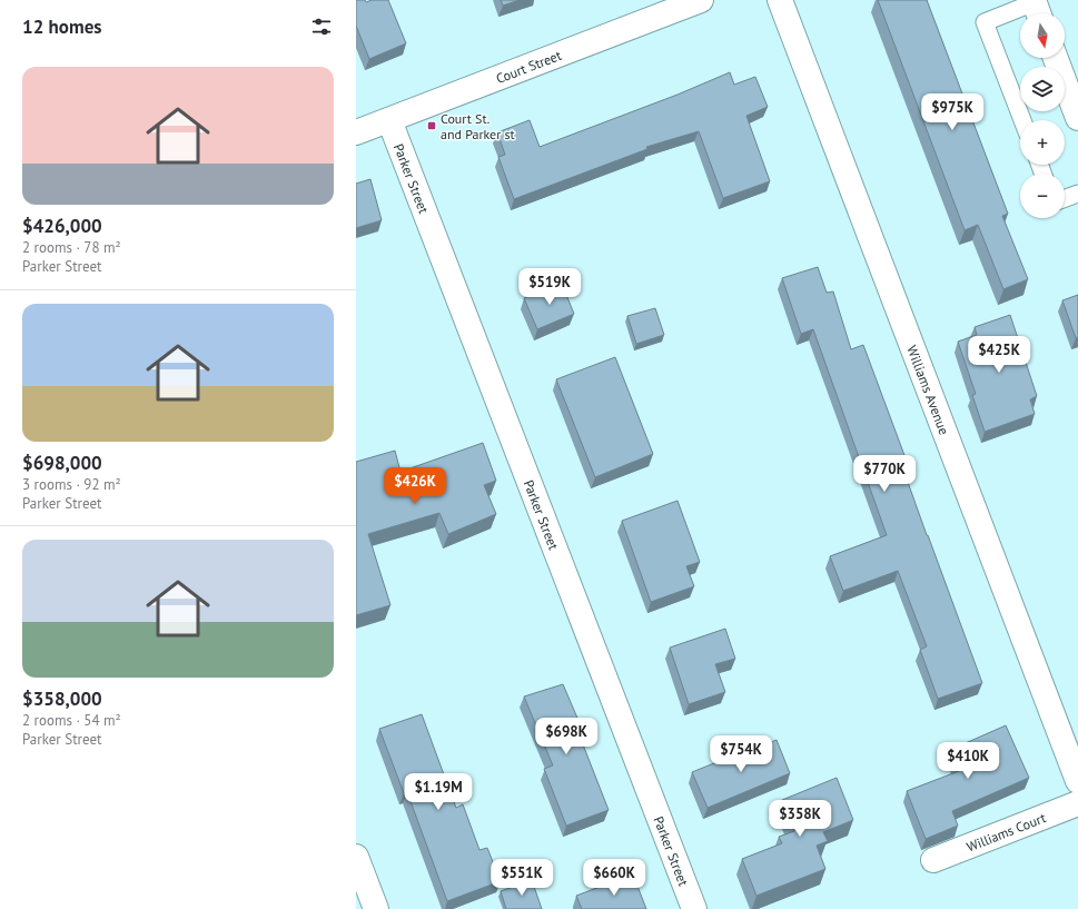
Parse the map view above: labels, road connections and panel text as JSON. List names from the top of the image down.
{
  "streets": {
    "street": [
      "Court Street",
      "Parker Street",
      "Williams Avenue",
      "Williams Court"
    ]
  },
  "crossings": [
    ["Court Street", "Parker Street"]
  ],
  "places": {
    "transit": ["Court St. and Parker st"]
  },
  "north": "bottom",
  "page": {
    "heading": "12 homes",
    "map_buttons": ["+", "−"],
    "list": [
      {
        "name": "$426,000",
        "note": "2 rooms · 78 m² · Parker Street"
      },
      {
        "name": "$698,000",
        "note": "3 rooms · 92 m² · Parker Street"
      },
      {
        "name": "$358,000",
        "note": "2 rooms · 54 m² · Parker Street"
      }
    ],
    "price": [
      "$975K",
      "$519K",
      "$425K",
      "$770K",
      "$426K",
      "$698K",
      "$754K",
      "$410K",
      "$1.19M",
      "$358K",
      "$551K",
      "$660K"
    ]
  }
}
